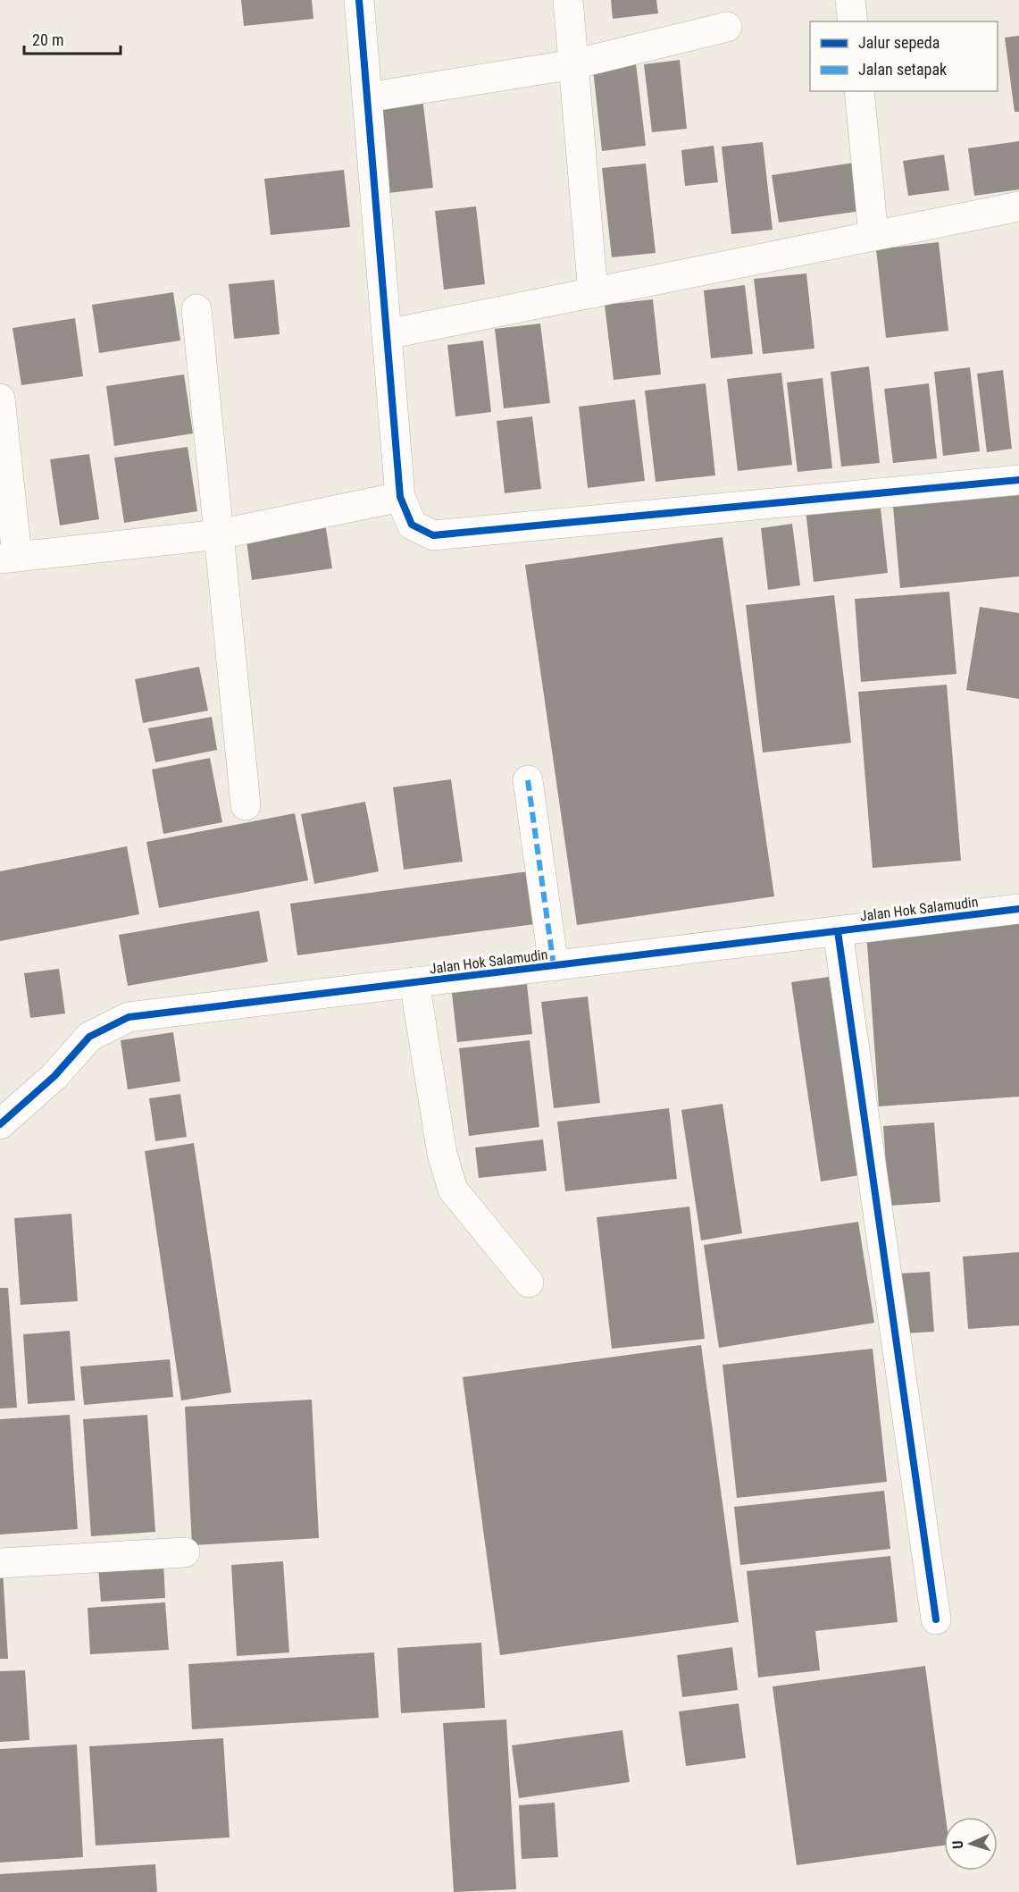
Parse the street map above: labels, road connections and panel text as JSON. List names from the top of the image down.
{
  "streets": {
    "street": ["Jalan Hok Salamudin"]
  },
  "legend": ["Jalur sepeda", "Jalan setapak"],
  "scale_bar": "20 m",
  "north": "left"
}
